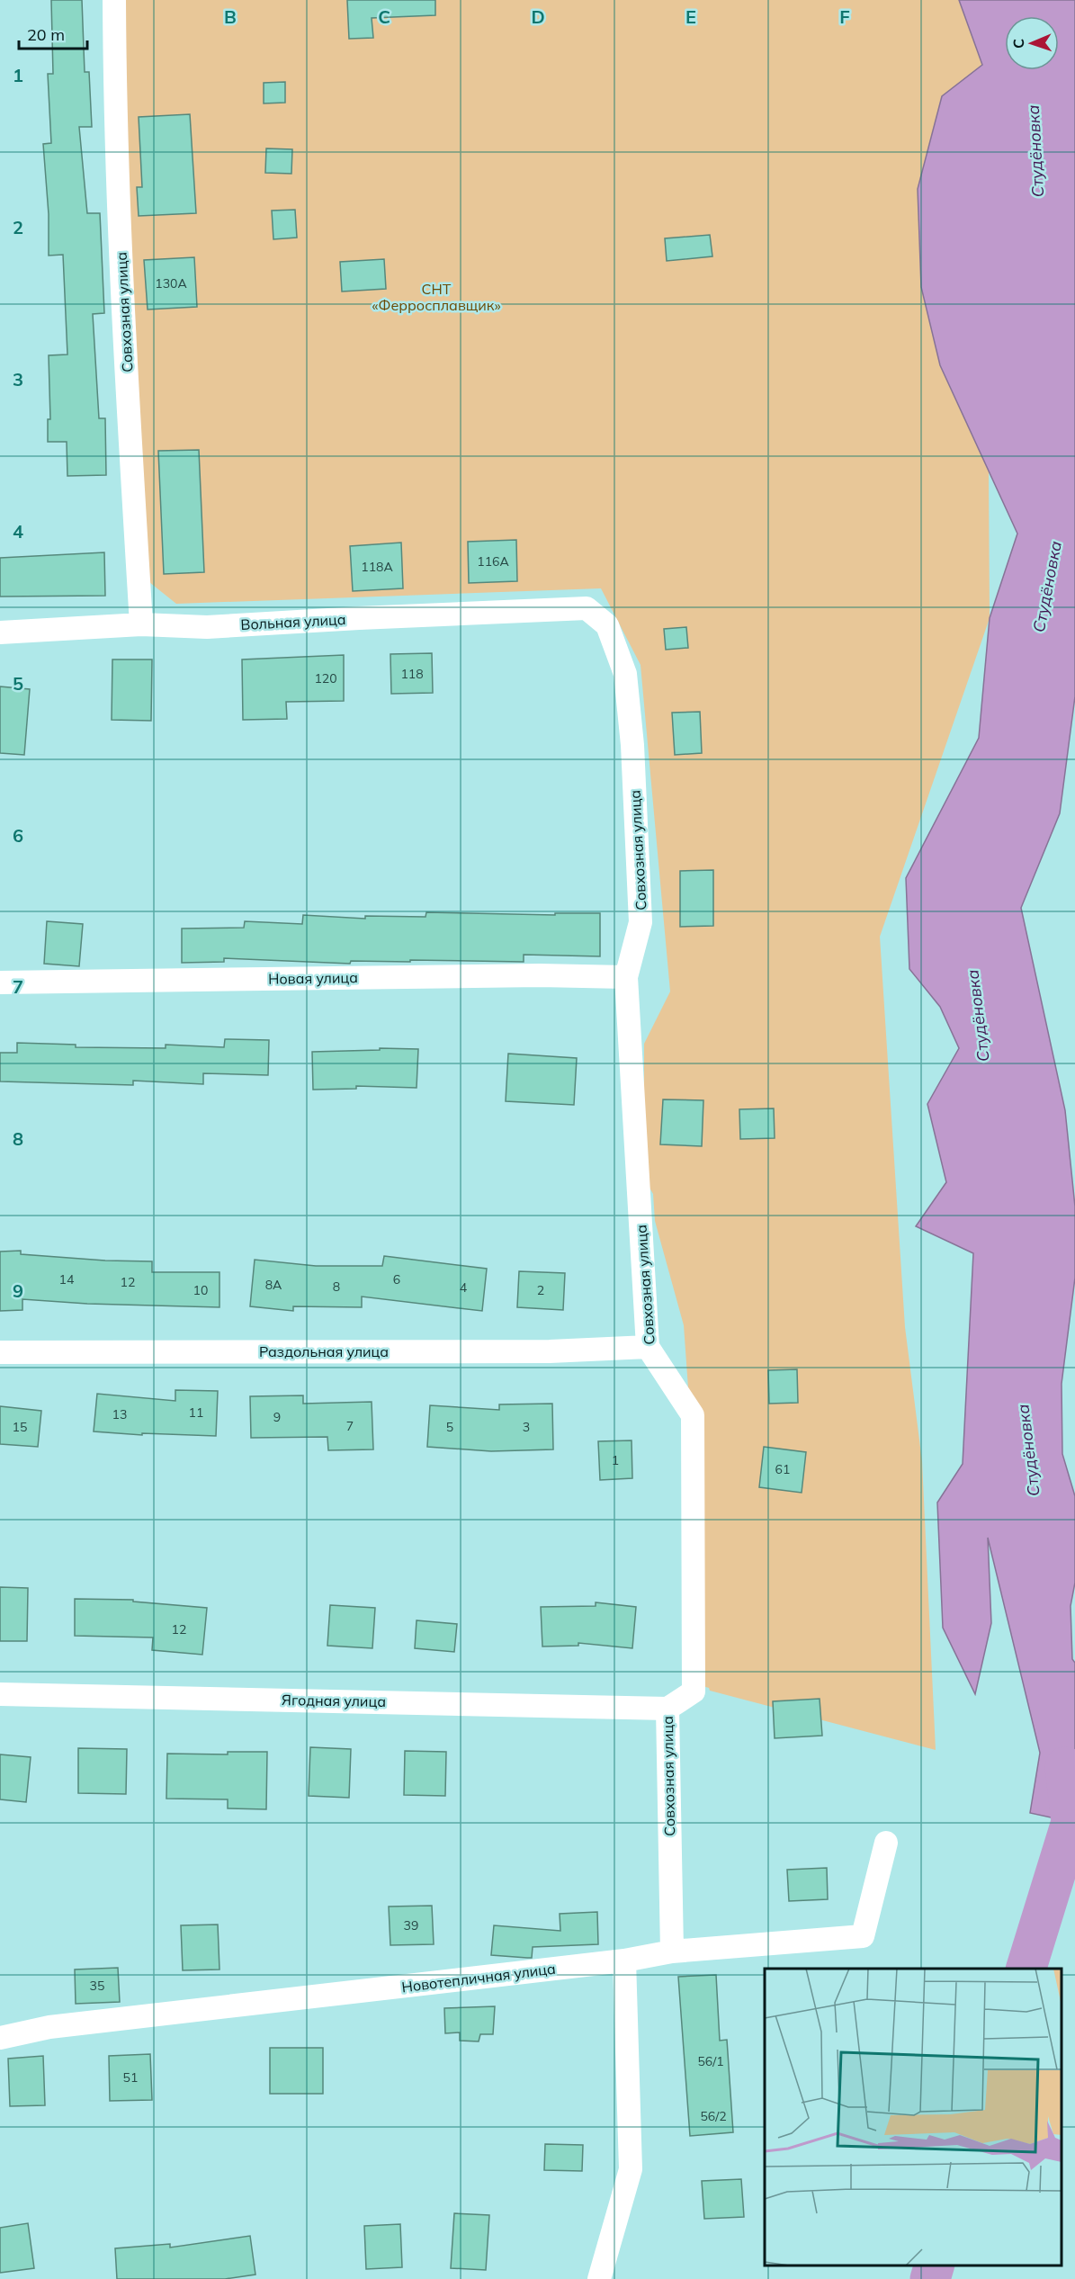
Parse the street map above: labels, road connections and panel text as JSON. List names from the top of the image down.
{
  "streets": {
    "street": [
      "Совхозная улица",
      "Вольная улица",
      "Новая улица",
      "Раздольная улица",
      "Ягодная улица",
      "Новотепличная улица"
    ]
  },
  "crossings": [
    ["Совхозная улица", "Вольная улица"],
    ["Совхозная улица", "Новая улица"],
    ["Совхозная улица", "Раздольная улица"],
    ["Совхозная улица", "Ягодная улица"],
    ["Совхозная улица", "Новотепличная улица"]
  ],
  "water": ["Студёновка"],
  "parks": ["СНТ «Ферросплавщик»"],
  "house_numbers": [
    "130А",
    "116А",
    "118А",
    "118",
    "120",
    "14",
    "6",
    "12",
    "8А",
    "8",
    "4",
    "10",
    "2",
    "11",
    "13",
    "9",
    "7",
    "15",
    "5",
    "3",
    "1",
    "61",
    "12",
    "39",
    "35",
    "56/1",
    "51",
    "56/2"
  ],
  "scale_bar": "20 m",
  "north": "left",
  "grid": {
    "columns": [
      "B",
      "C",
      "D",
      "E",
      "F"
    ],
    "rows": [
      "1",
      "2",
      "3",
      "4",
      "5",
      "6",
      "7",
      "8",
      "9"
    ]
  }
}
